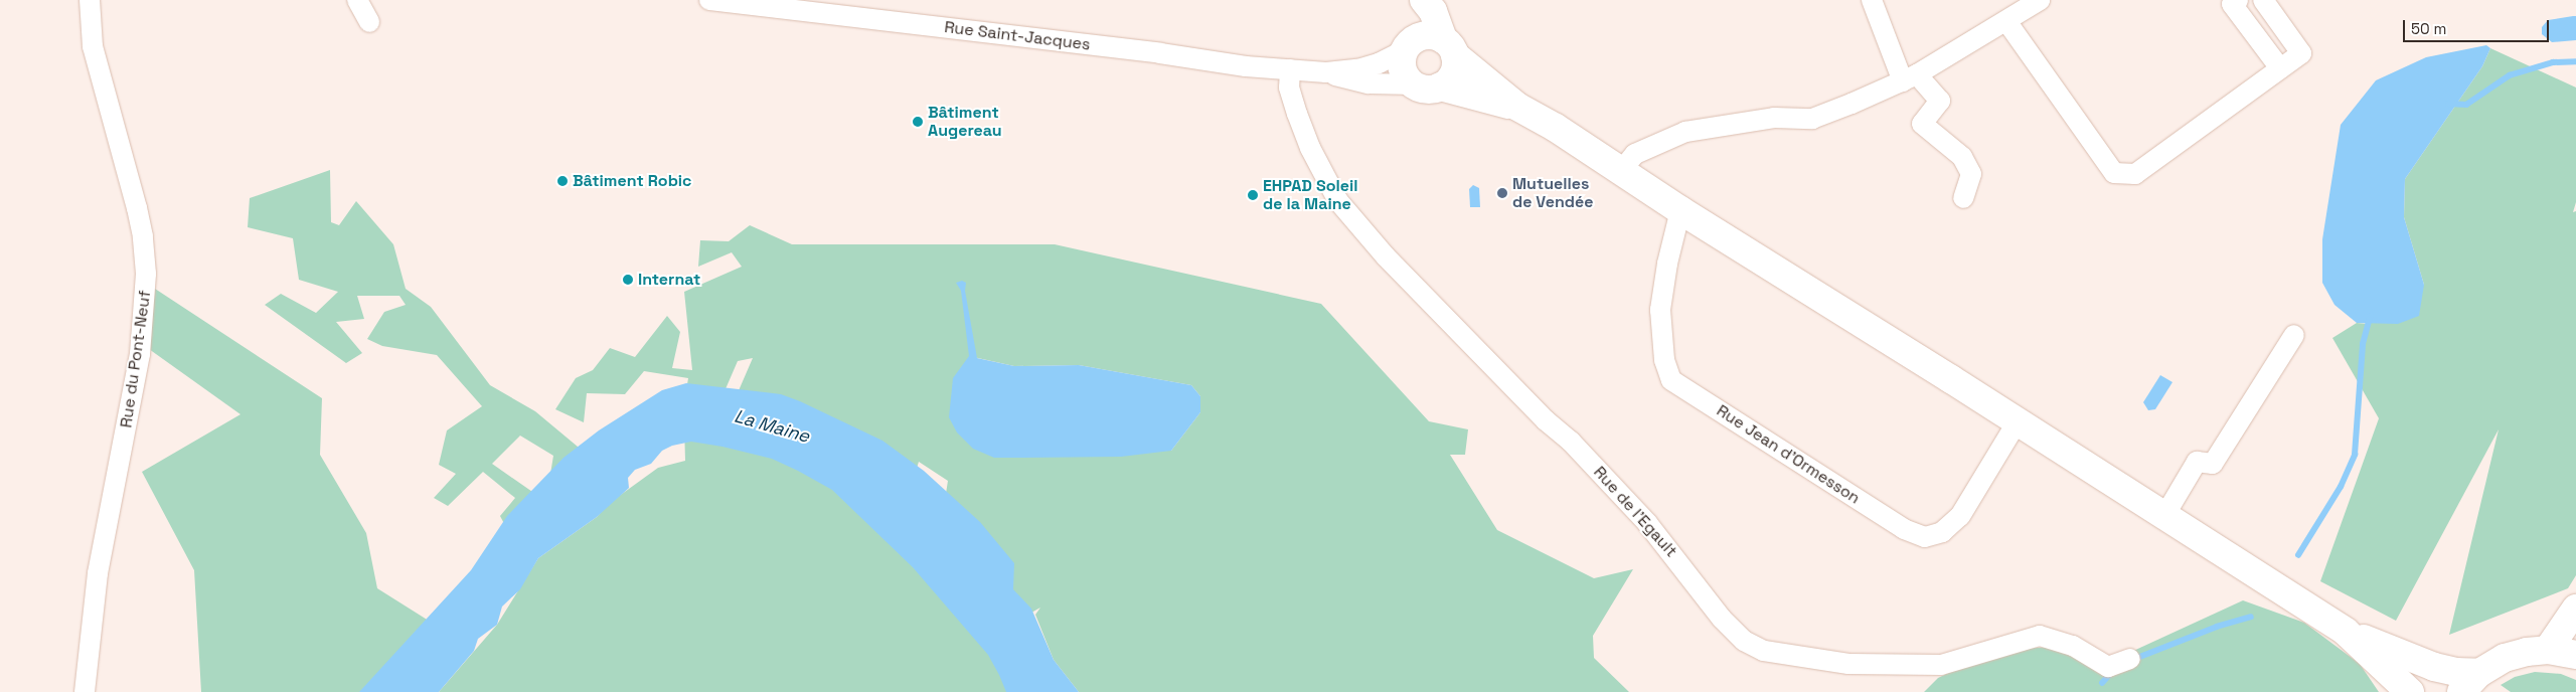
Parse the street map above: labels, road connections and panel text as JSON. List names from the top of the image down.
{
  "streets": {
    "street": [
      "Rue Saint-Jacques",
      "Rue du Pont-Neuf",
      "Rue Jean d'Ormesson",
      "Rue de l'Egault"
    ]
  },
  "crossings": [
    ["Rue Saint-Jacques", "Rue de l'Egault"]
  ],
  "water": ["La Maine"],
  "places": [
    "Bâtiment Augereau",
    "Bâtiment Robic",
    "Mutuelles de Vendée",
    "EHPAD Soleil de la Maine",
    "Internat"
  ],
  "scale_bar": "50 m"
}
